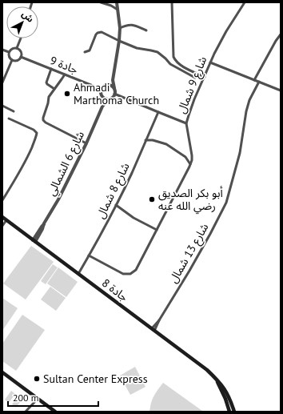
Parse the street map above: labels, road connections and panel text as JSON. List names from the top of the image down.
{
  "streets": {
    "main road": ["جادة 8"],
    "street": [
      "جادة 9",
      "شارع 9 شمال",
      "شارع 6 الشمالي",
      "شارع 8 شمال",
      "شارع 13 شمال"
    ]
  },
  "crossings": [
    ["جادة 9", "شارع 6 الشمالي"],
    ["شارع 9 شمال", "شارع 8 شمال"],
    ["شارع 6 الشمالي", "جادة 8"],
    ["شارع 8 شمال", "جادة 8"],
    ["شارع 13 شمال", "جادة 8"]
  ],
  "places": ["Ahmadi Marthoma Church", "أبو بكر الصديق رضي الله عنه", "Sultan Center Express"],
  "scale_bar": "200 m",
  "north": "top right"
}
